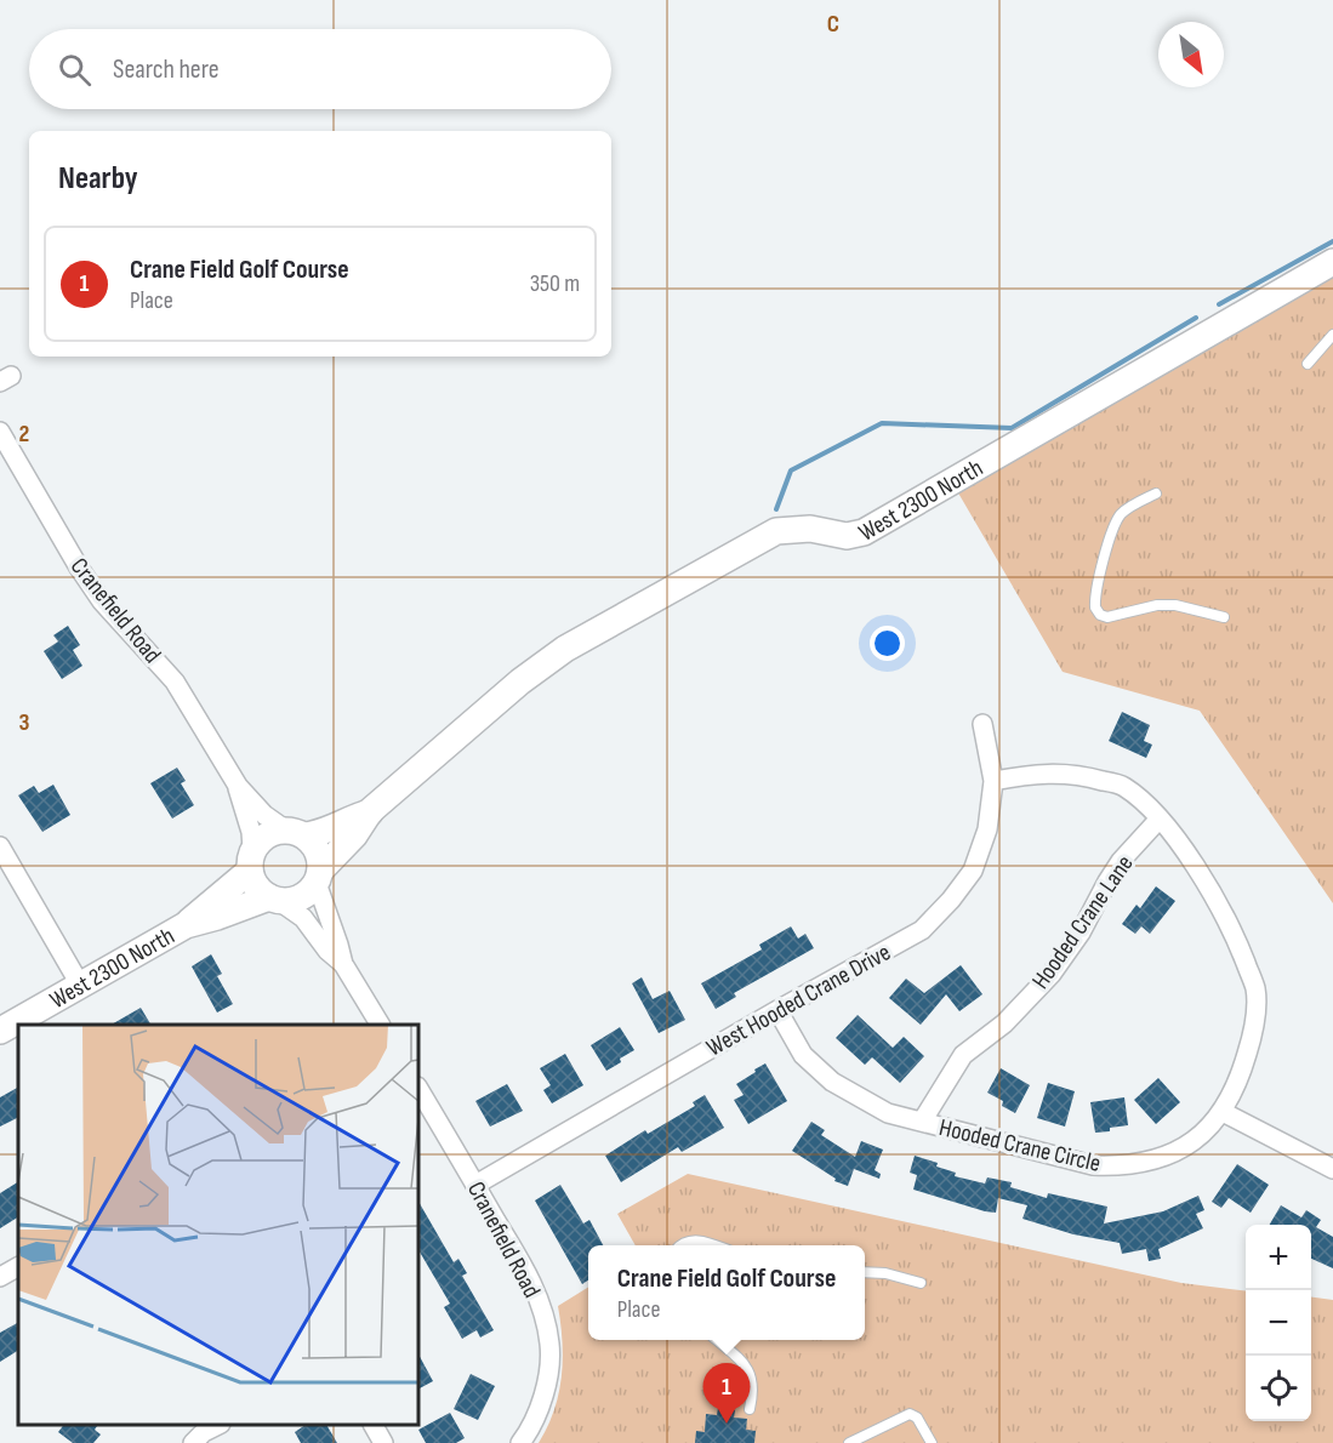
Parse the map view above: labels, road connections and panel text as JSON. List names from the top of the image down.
{
  "streets": {
    "street": [
      "West 2300 North",
      "Cranefield Road",
      "Hooded Crane Lane",
      "West Hooded Crane Drive",
      "Hooded Crane Circle"
    ]
  },
  "crossings": [
    ["Cranefield Road", "West Hooded Crane Drive"],
    ["Hooded Crane Lane", "Hooded Crane Circle"],
    ["West Hooded Crane Drive", "Hooded Crane Circle"]
  ],
  "north": "bottom right",
  "page": {
    "search": "Search here",
    "heading": "Nearby",
    "list": [
      {
        "mark": "1",
        "name": "Crane Field Golf Course",
        "note": "Place",
        "value": "350 m"
      }
    ],
    "map_buttons": ["+", "−"],
    "popup": ["Crane Field Golf Course", "Place"],
    "pins": "1"
  },
  "grid": {
    "columns": ["C"],
    "rows": ["2", "3"]
  }
}
